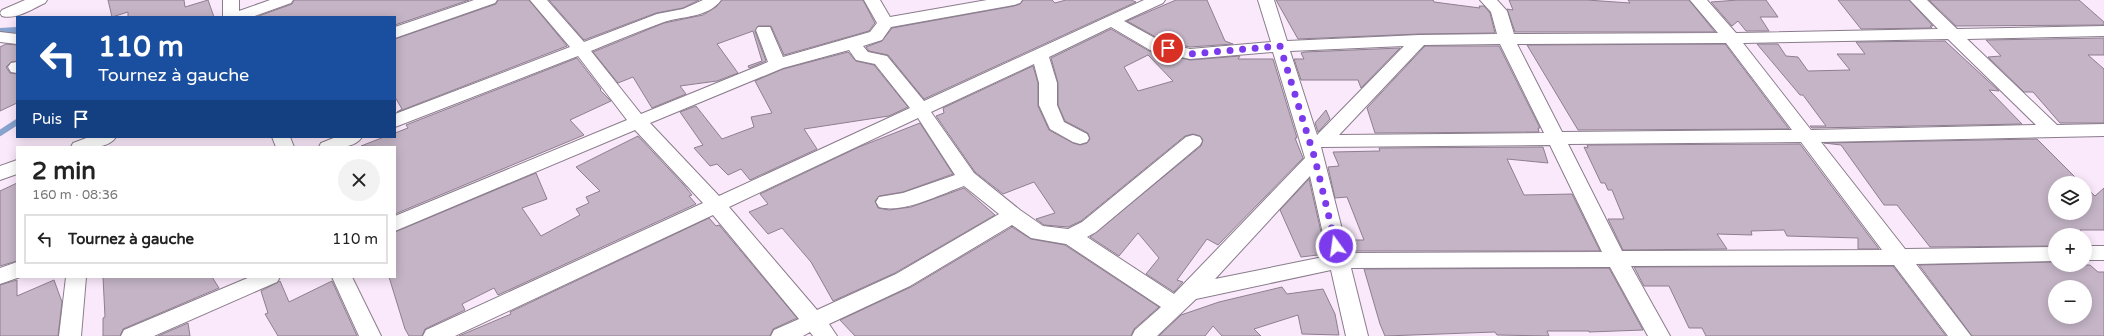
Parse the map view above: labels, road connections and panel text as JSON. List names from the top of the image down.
{
  "page": {
    "turn": ["110 m", "Tournez à gauche"],
    "then": "Puis",
    "heading": ["2 min", "160 m · 08:36"],
    "map_buttons": ["+", "−"],
    "list": [
      {
        "name": "Tournez à gauche",
        "value": "110 m"
      }
    ]
  }
}
